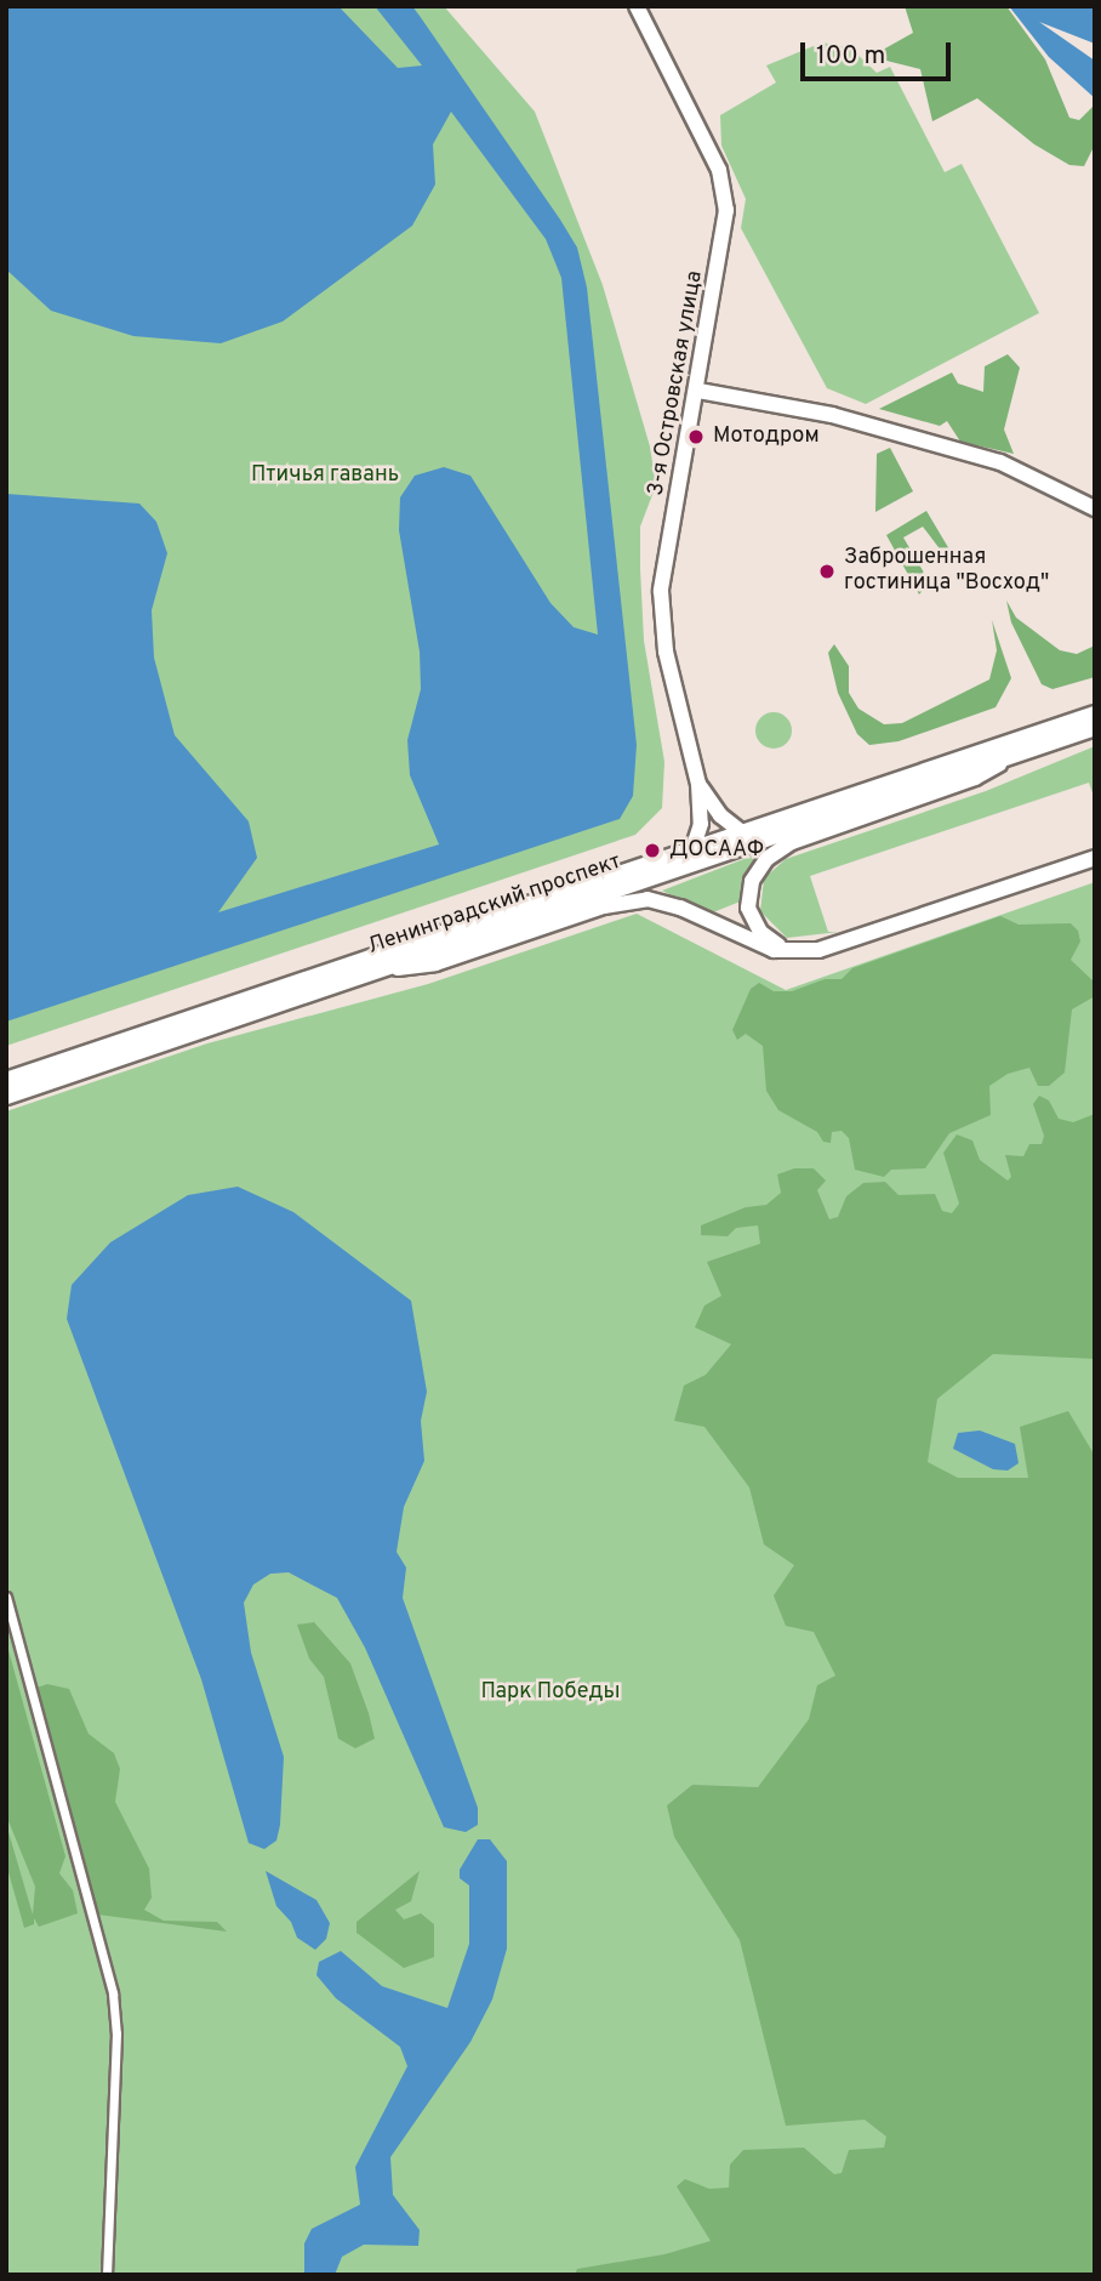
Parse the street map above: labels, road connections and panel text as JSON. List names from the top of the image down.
{
  "streets": {
    "main road": ["Ленинградский проспект"],
    "street": ["3-я Островская улица"]
  },
  "parks": ["Птичья гавань", "Парк Победы"],
  "places": ["Мотодром", "Заброшенная гостиница \"Восход\"", "ДОСААФ"],
  "scale_bar": "100 m"
}
